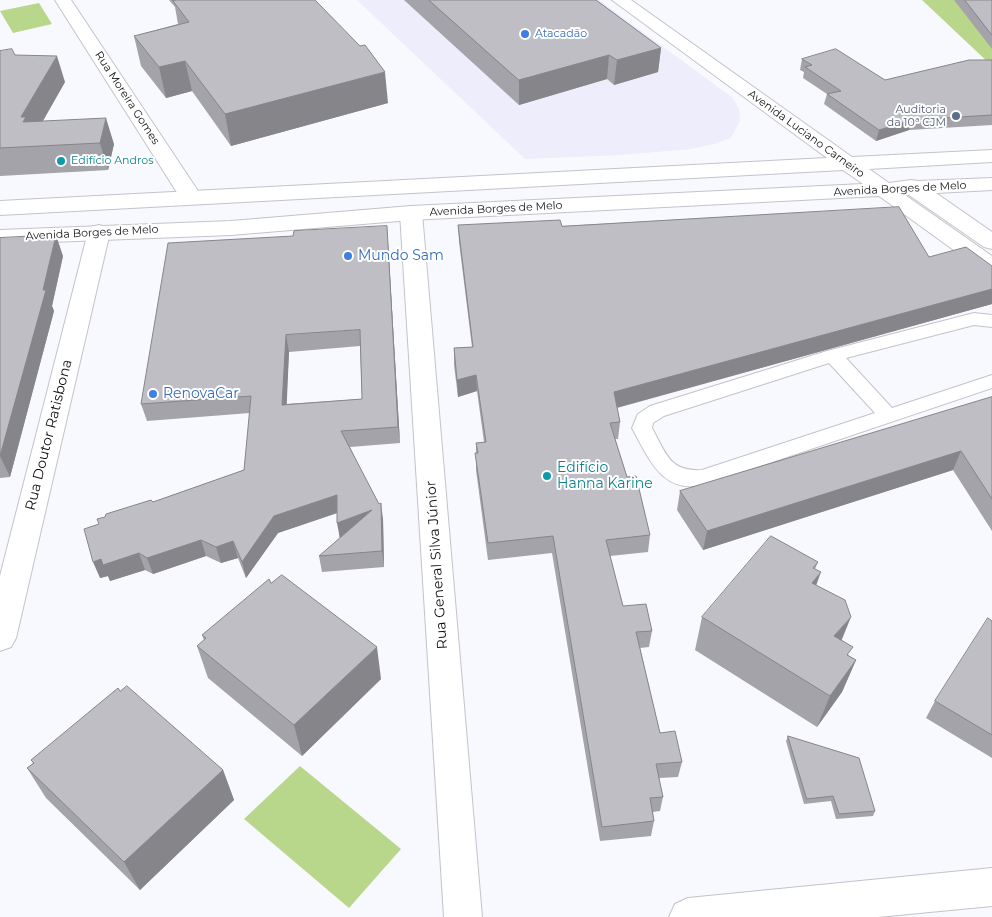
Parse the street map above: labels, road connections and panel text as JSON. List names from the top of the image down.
{
  "streets": {
    "main road": [
      "Rua Moreira Gomes",
      "Avenida Luciano Carneiro",
      "Avenida Borges de Melo",
      "Rua Doutor Ratisbona",
      "Rua General Silva Júnior"
    ]
  },
  "crossings": [
    ["Rua Moreira Gomes", "Avenida Borges de Melo"],
    ["Avenida Luciano Carneiro", "Avenida Borges de Melo"],
    ["Avenida Borges de Melo", "Rua Doutor Ratisbona"],
    ["Avenida Borges de Melo", "Rua General Silva Júnior"]
  ],
  "places": [
    "Atacadão",
    "Auditoria da 10ª CJM",
    "Edifício Andros",
    "Mundo Sam",
    "RenovaCar",
    "Edifício Hanna Karine"
  ]
}
